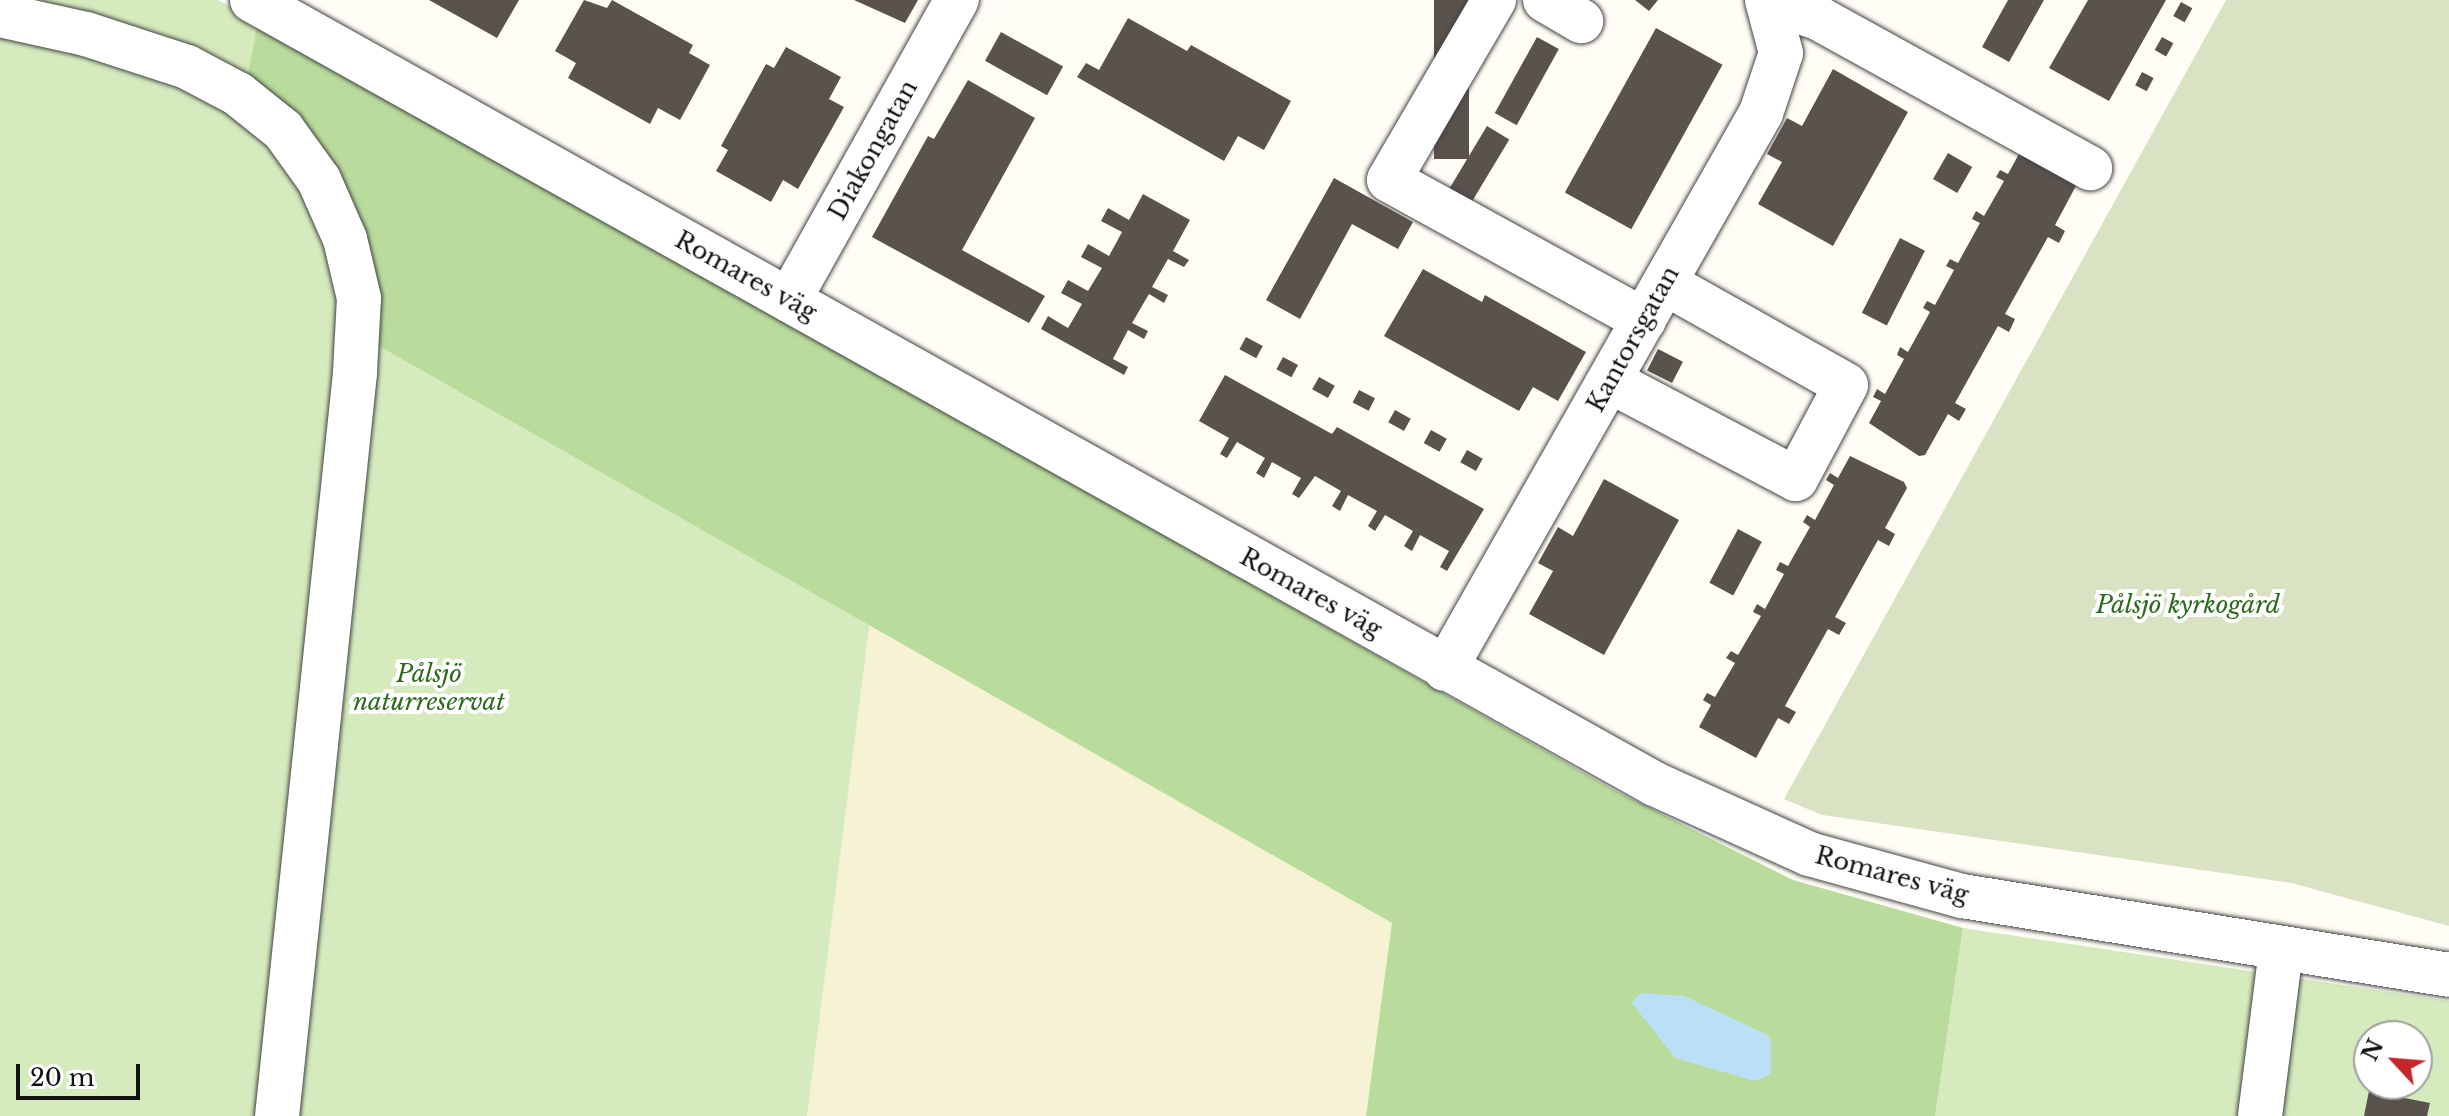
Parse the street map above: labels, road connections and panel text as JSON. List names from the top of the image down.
{
  "streets": {
    "street": ["Diakongatan", "Romares väg", "Kantorsgatan"]
  },
  "crossings": [
    ["Diakongatan", "Romares väg"],
    ["Romares väg", "Kantorsgatan"]
  ],
  "parks": ["Pålsjö kyrkogård", "Pålsjö naturreservat"],
  "scale_bar": "20 m",
  "north": "top left"
}
